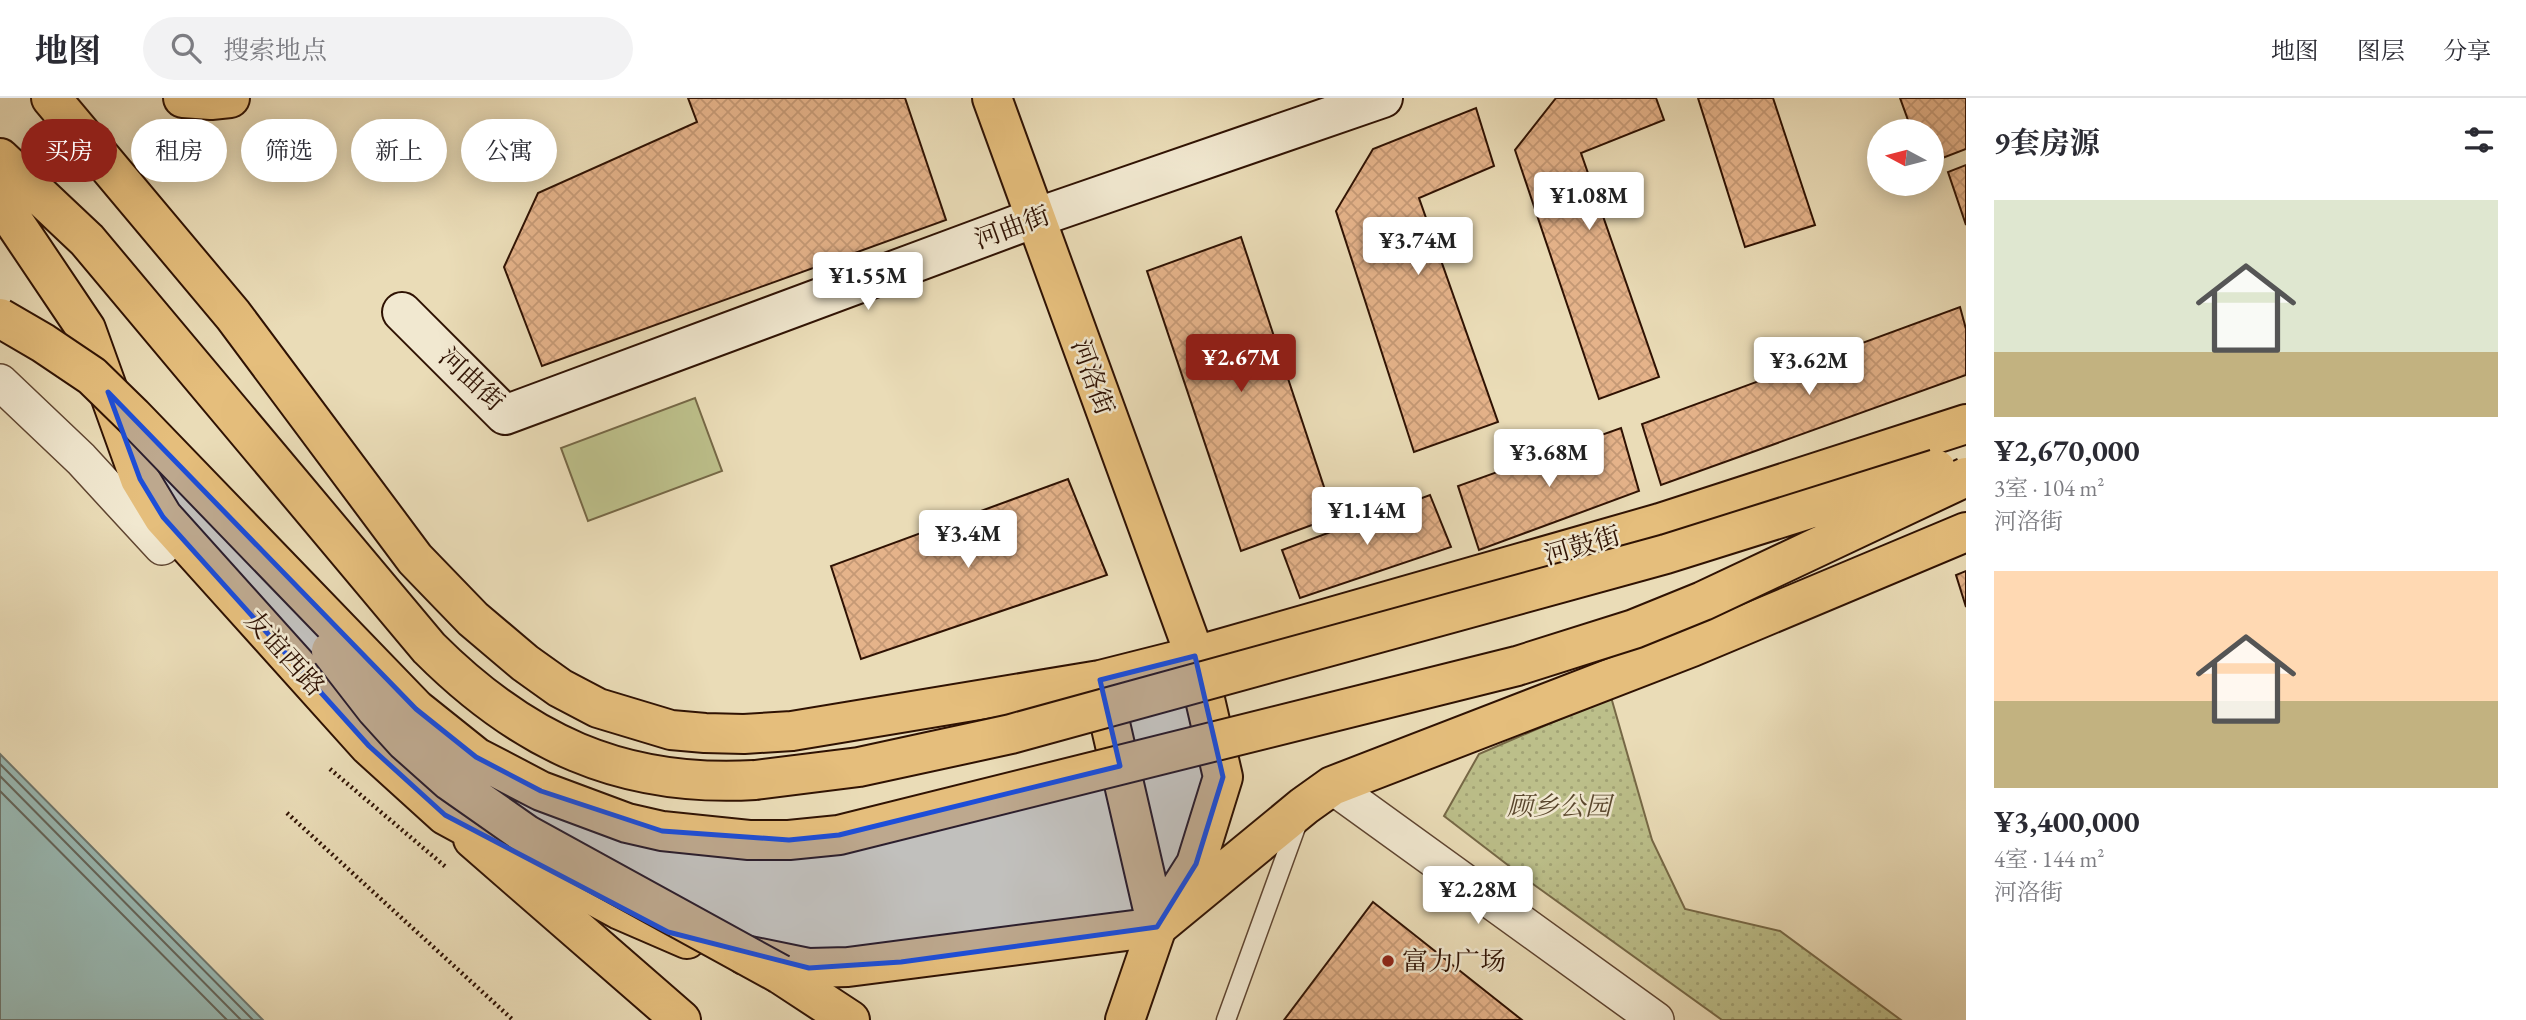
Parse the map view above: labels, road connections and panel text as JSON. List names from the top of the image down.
{
  "streets": {
    "main road": ["河洛街", "河鼓街", "友谊西路"],
    "street": ["河曲街"]
  },
  "crossings": [
    ["河曲街", "河洛街"],
    ["河洛街", "河鼓街"]
  ],
  "parks": ["顾乡公园"],
  "places": ["富力广场"],
  "north": "left",
  "page": {
    "header": "地图",
    "search": "搜索地点",
    "nav": ["地图", "图层", "分享"],
    "heading": "9套房源",
    "chip": [
      "买房",
      "租房",
      "筛选",
      "新上",
      "公寓"
    ],
    "price": [
      "¥1.08M",
      "¥3.74M",
      "¥1.55M",
      "¥2.67M",
      "¥3.62M",
      "¥3.68M",
      "¥1.14M",
      "¥3.4M",
      "¥2.28M"
    ],
    "list": [
      {
        "name": "¥2,670,000",
        "note": "3室 · 104 m² · 河洛街"
      },
      {
        "name": "¥3,400,000",
        "note": "4室 · 144 m² · 河洛街"
      }
    ]
  }
}
